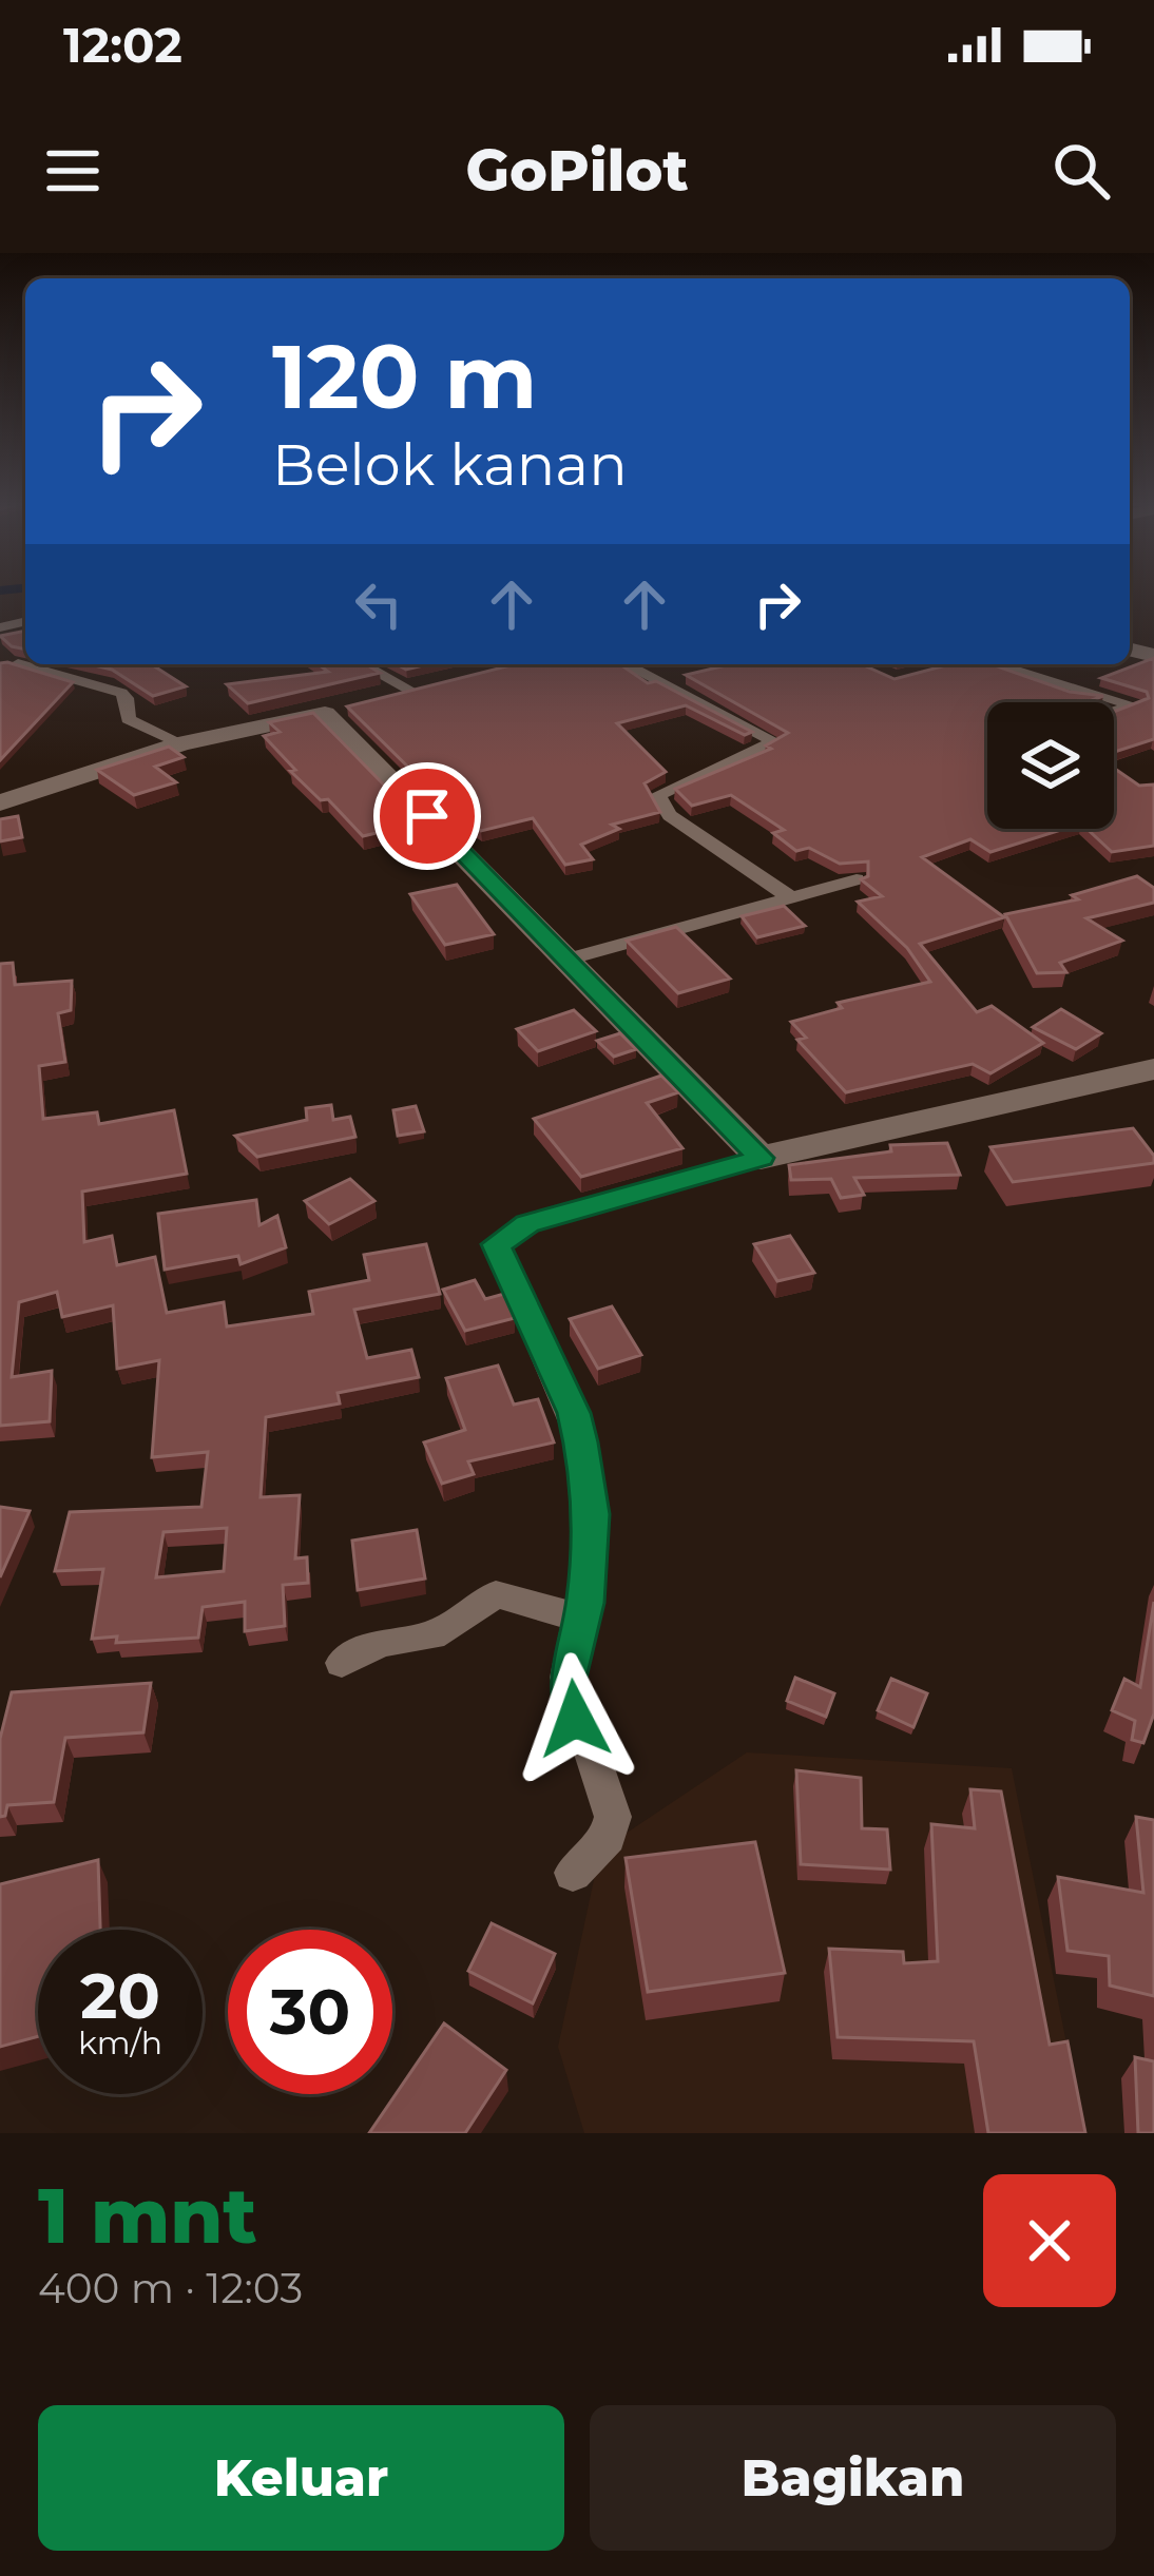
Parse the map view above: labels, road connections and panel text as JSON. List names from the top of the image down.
{
  "page": {
    "status": "12:02",
    "header": "GoPilot",
    "turn": ["120 m", "Belok kanan"],
    "speed": "20 km/h",
    "limit": "30",
    "heading": ["1 mnt", "400 m · 12:03"],
    "buttons": ["Keluar", "Bagikan"]
  }
}
